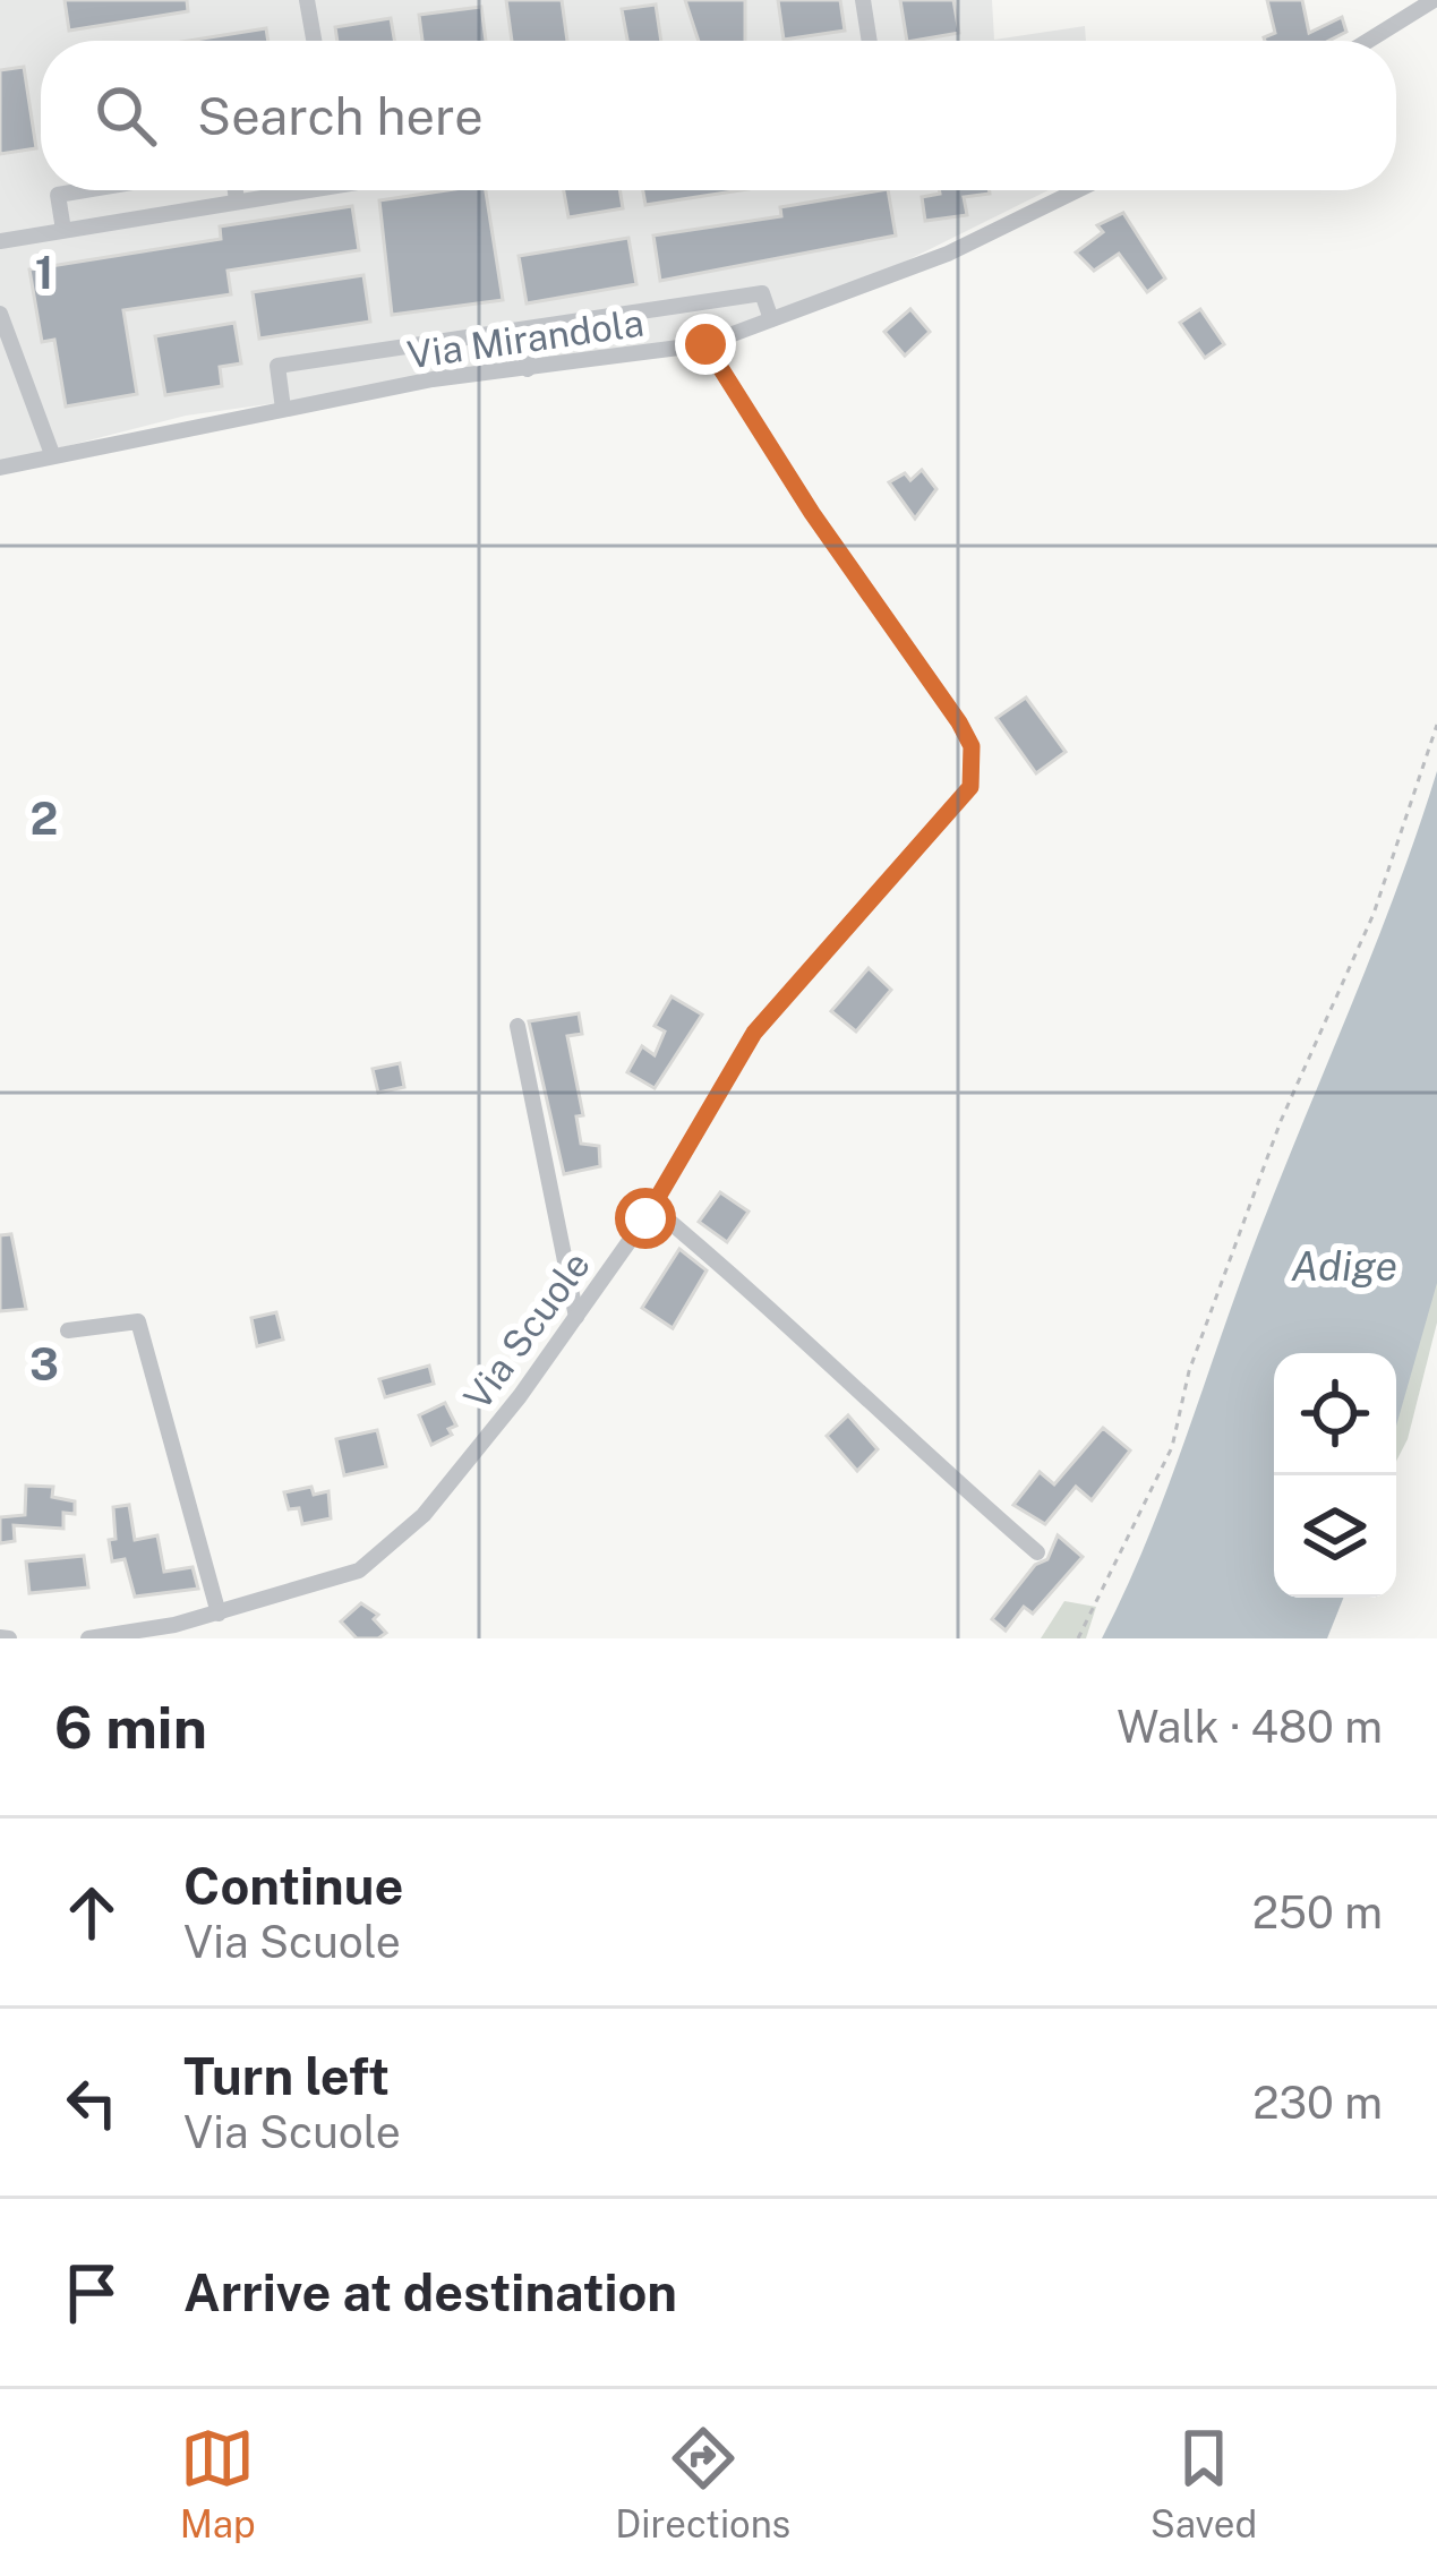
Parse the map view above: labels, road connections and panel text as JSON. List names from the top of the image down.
{
  "streets": {
    "street": ["Via Mirandola", "Via Scuole"]
  },
  "crossings": [
    ["Via Mirandola", "Via Scuole"]
  ],
  "water": ["Adige"],
  "page": {
    "search": "Search here",
    "heading": ["6 min", "Walk · 480 m"],
    "list": [
      ["Continue", "Via Scuole", "250 m"],
      ["Turn left", "Via Scuole", "230 m"],
      "Arrive at destination"
    ],
    "nav": ["Map", "Directions", "Saved"]
  },
  "grid": {
    "rows": ["1", "2", "3"]
  }
}
